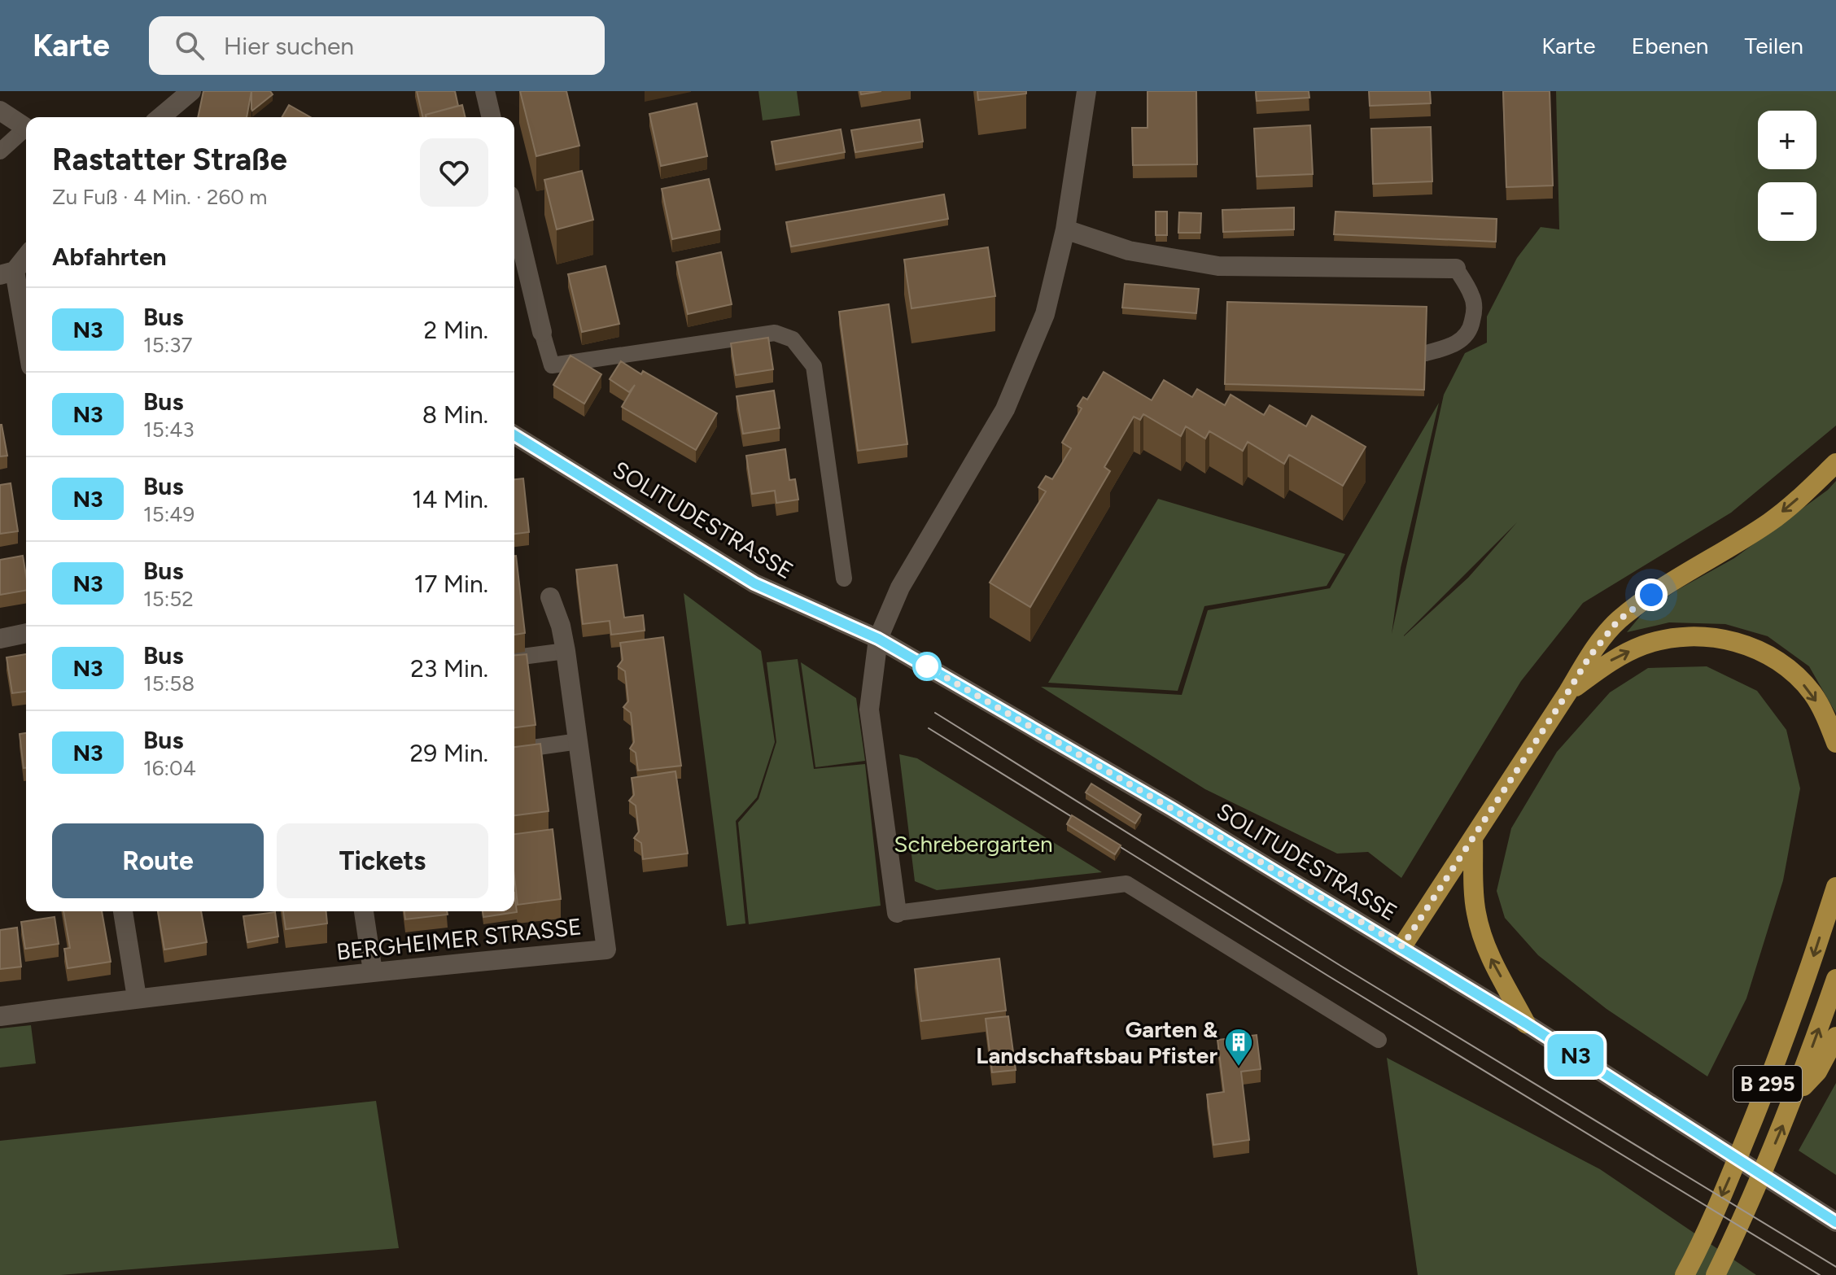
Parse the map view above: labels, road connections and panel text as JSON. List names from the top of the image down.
{
  "streets": {
    "main road": ["B 295"],
    "street": ["SOLITUDESTRASSE", "BERGHEIMER STRASSE"]
  },
  "parks": ["Schrebergarten"],
  "places": {
    "building": ["Garten & Landschaftsbau Pfister"]
  },
  "lines": ["bus line N3"],
  "page": {
    "header": "Karte",
    "search": "Hier suchen",
    "nav": ["Karte", "Ebenen", "Teilen"],
    "on_map": "N3",
    "map_buttons": ["+", "−"],
    "heading": [
      ["Rastatter Straße", "Zu Fuß · 4 Min. · 260 m"],
      "Abfahrten"
    ],
    "list": [
      {
        "mark": "N3",
        "name": "Bus",
        "note": "15:37",
        "value": "2 Min."
      },
      {
        "mark": "N3",
        "name": "Bus",
        "note": "15:43",
        "value": "8 Min."
      },
      {
        "mark": "N3",
        "name": "Bus",
        "note": "15:49",
        "value": "14 Min."
      },
      {
        "mark": "N3",
        "name": "Bus",
        "note": "15:52",
        "value": "17 Min."
      },
      {
        "mark": "N3",
        "name": "Bus",
        "note": "15:58",
        "value": "23 Min."
      },
      {
        "mark": "N3",
        "name": "Bus",
        "note": "16:04",
        "value": "29 Min."
      }
    ],
    "buttons": ["Route", "Tickets"]
  }
}
